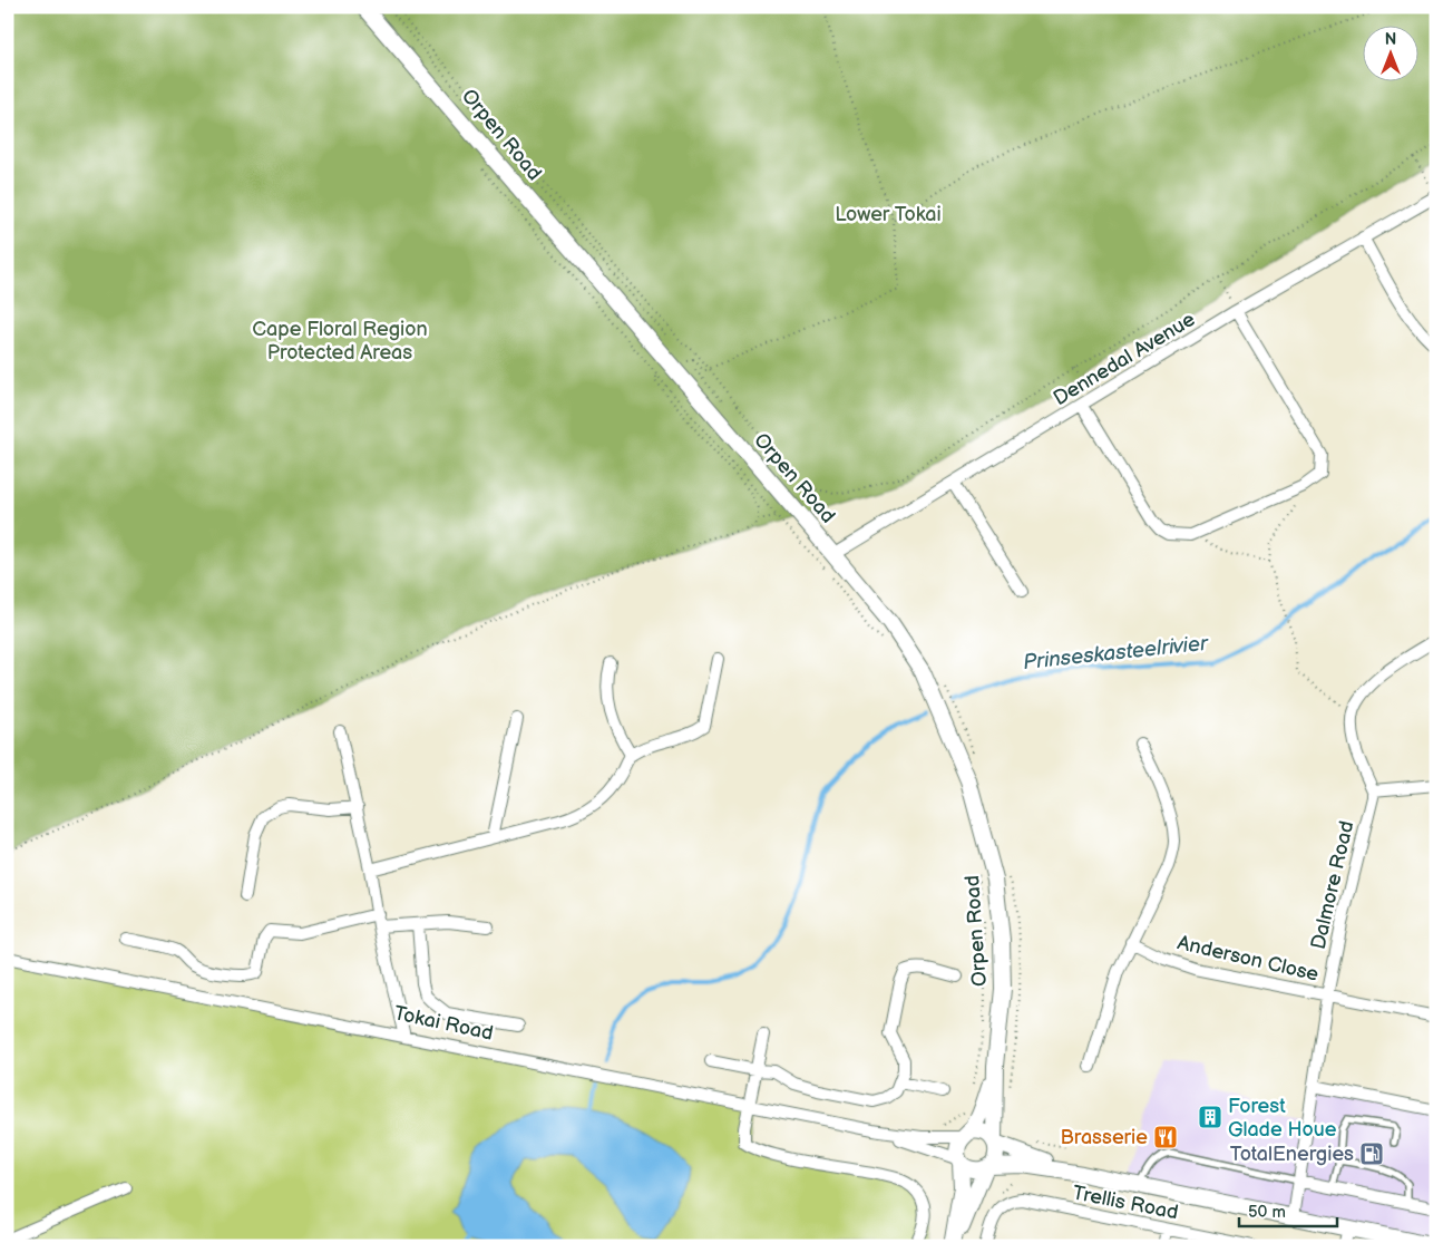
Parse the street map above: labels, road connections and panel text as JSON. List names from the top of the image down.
{
  "streets": {
    "main road": ["Orpen Road"],
    "street": [
      "Dennedal Avenue",
      "Dalmore Road",
      "Anderson Close",
      "Tokai Road",
      "Trellis Road"
    ]
  },
  "crossings": [
    ["Orpen Road", "Dennedal Avenue"],
    ["Orpen Road", "Tokai Road"],
    ["Dalmore Road", "Anderson Close"]
  ],
  "water": ["Prinseskasteelrivier"],
  "parks": ["Lower Tokai", "Cape Floral Region Protected Areas"],
  "places": {
    "building": ["Forest Glade Houe"],
    "restaurant": ["Brasserie"],
    "fuel station": ["TotalEnergies"]
  },
  "scale_bar": "50 m",
  "north": "top"
}
